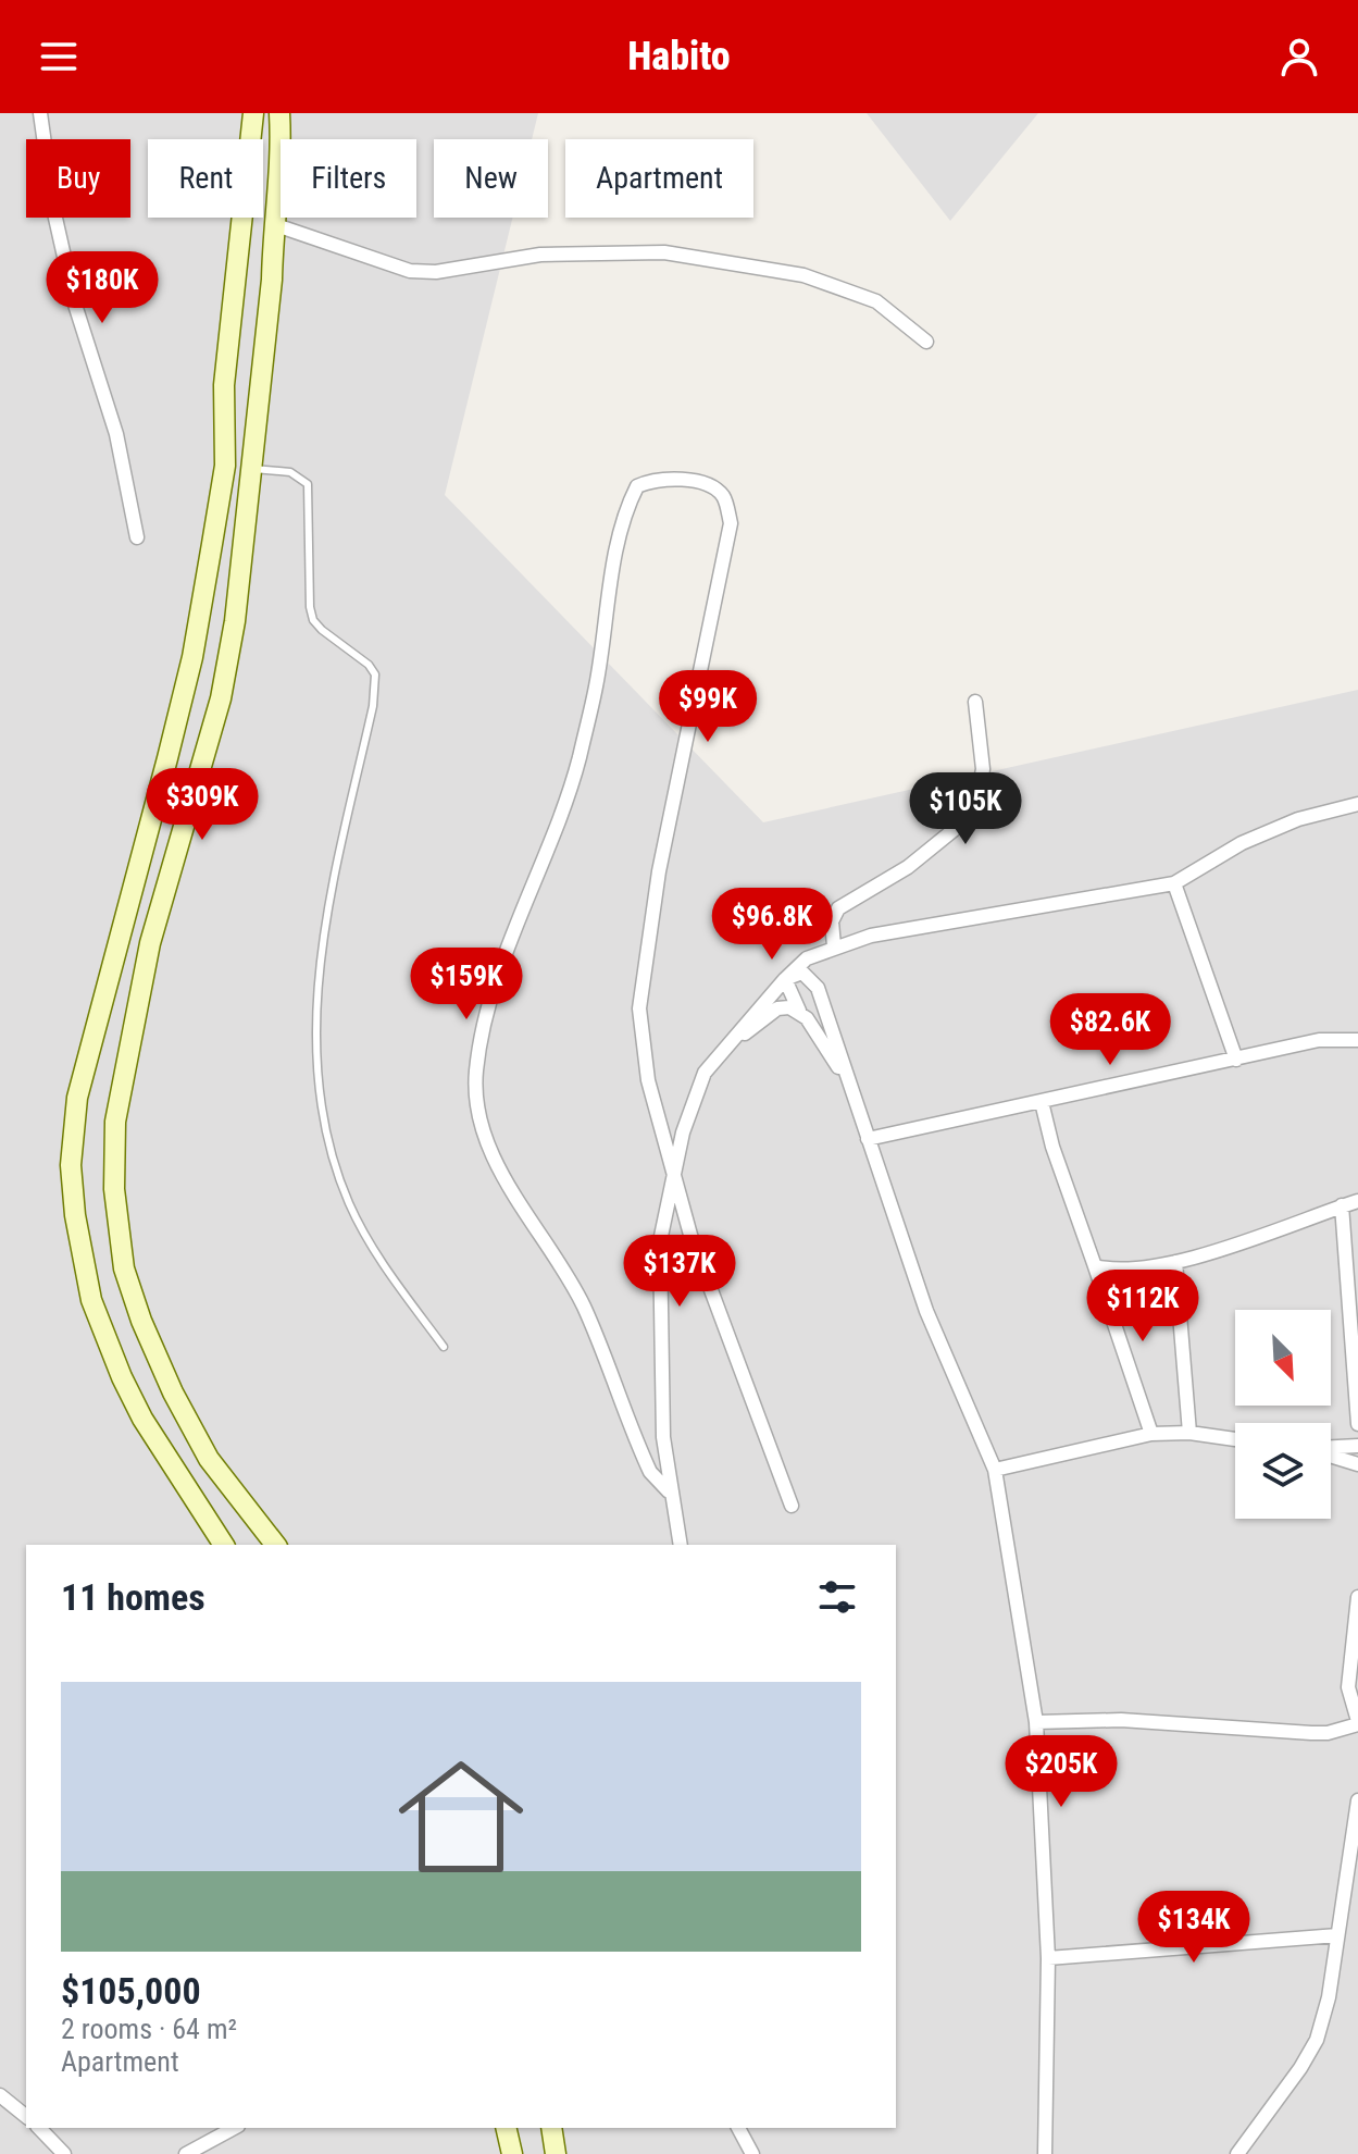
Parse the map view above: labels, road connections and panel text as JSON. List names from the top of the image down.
{
  "north": "bottom right",
  "page": {
    "header": "Habito",
    "chip": [
      "Buy",
      "Rent",
      "Filters",
      "New",
      "Apartment"
    ],
    "price": [
      "$180K",
      "$99K",
      "$309K",
      "$105K",
      "$96.8K",
      "$159K",
      "$82.6K",
      "$137K",
      "$112K",
      "$205K",
      "$134K"
    ],
    "heading": "11 homes",
    "list": [
      {
        "name": "$105,000",
        "note": "2 rooms · 64 m² · Apartment"
      }
    ]
  }
}
